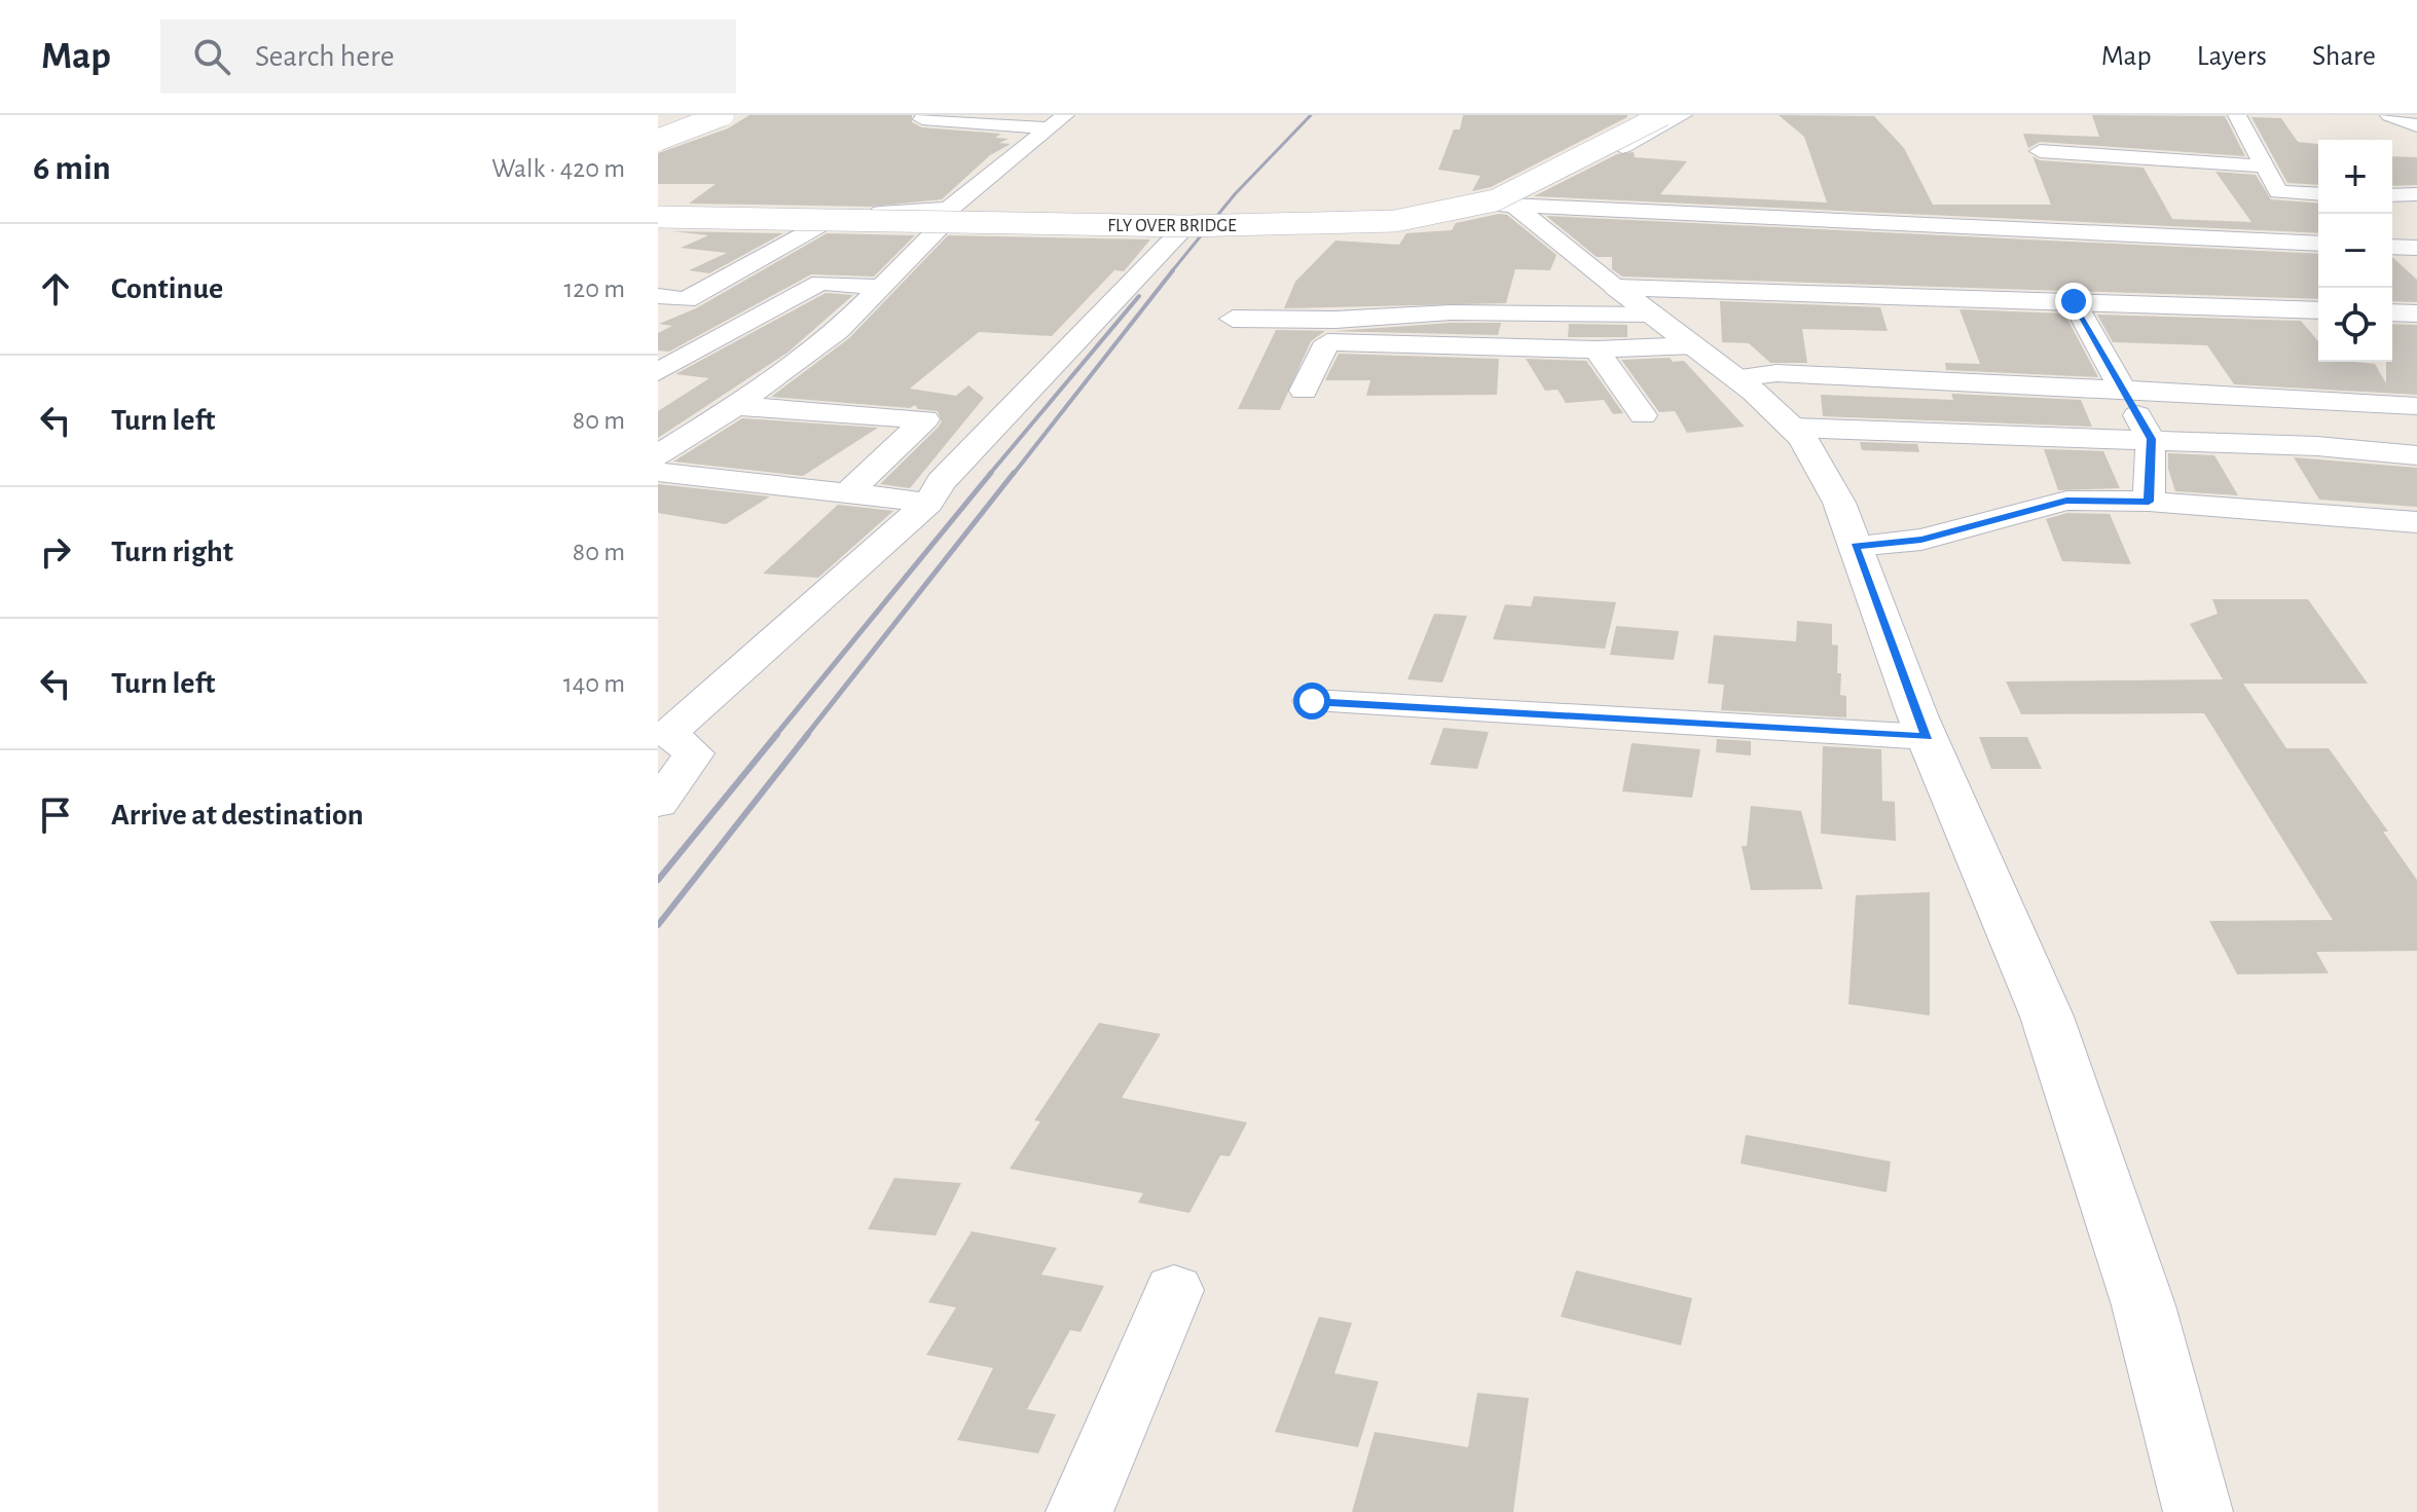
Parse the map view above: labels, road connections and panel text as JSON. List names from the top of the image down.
{
  "streets": {
    "street": ["FLY OVER BRIDGE"]
  },
  "page": {
    "header": "Map",
    "search": "Search here",
    "nav": ["Map", "Layers", "Share"],
    "heading": ["6 min", "Walk · 420 m"],
    "map_buttons": ["+", "−"],
    "list": [
      ["Continue", "120 m"],
      ["Turn left", "80 m"],
      ["Turn right", "80 m"],
      ["Turn left", "140 m"],
      "Arrive at destination"
    ]
  }
}
